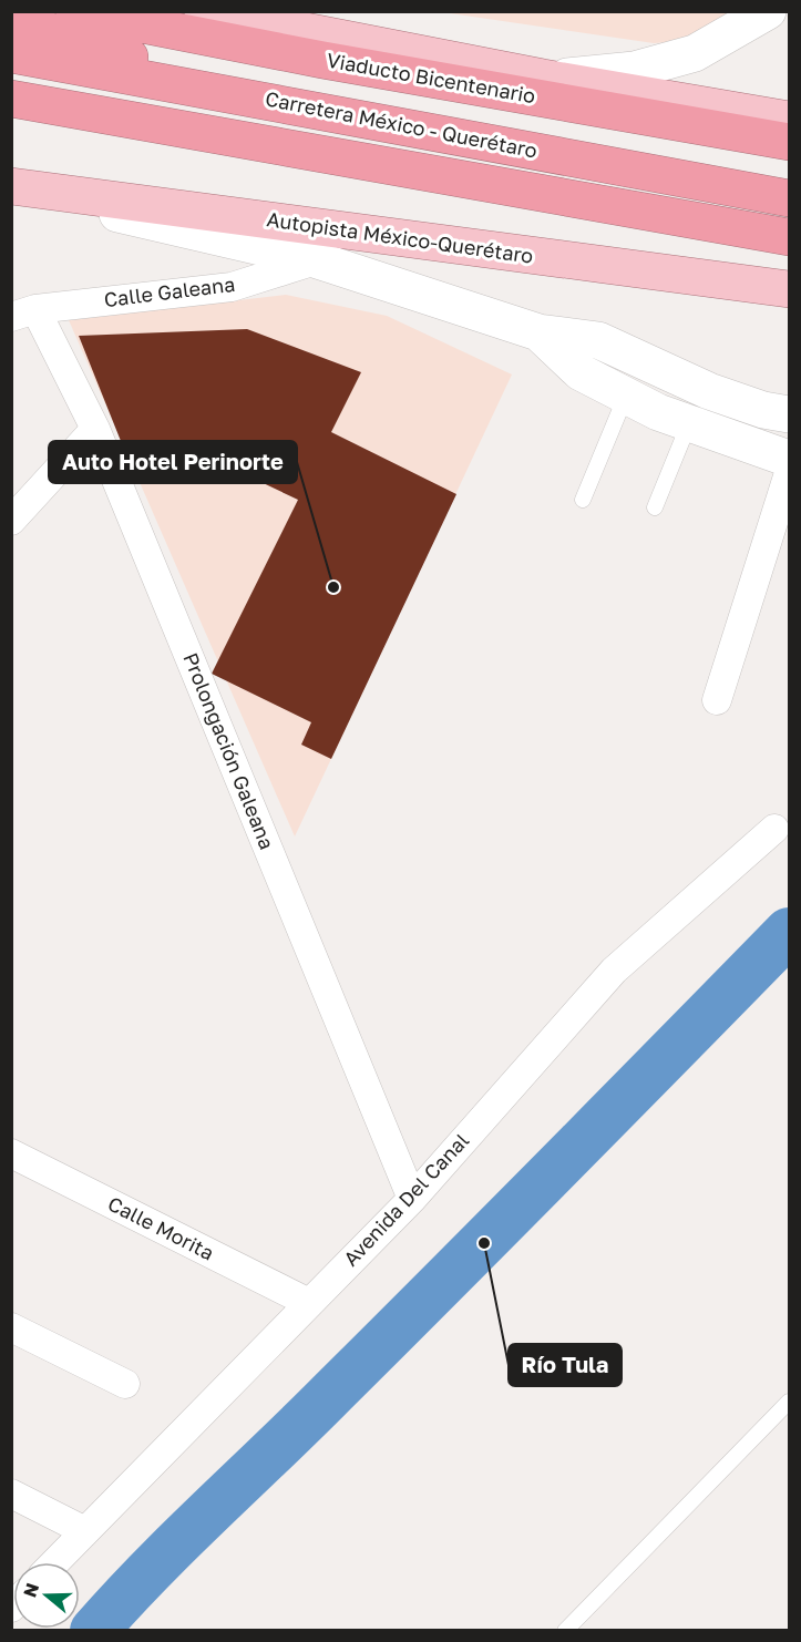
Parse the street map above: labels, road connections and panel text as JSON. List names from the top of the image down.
{
  "streets": {
    "highway": ["Viaducto Bicentenario", "Carretera México - Querétaro"],
    "main road": ["Autopista México-Querétaro"],
    "street": [
      "Calle Galeana",
      "Prolongación Galeana",
      "Avenida Del Canal",
      "Calle Morita"
    ]
  },
  "crossings": [
    ["Autopista México-Querétaro", "Calle Galeana"],
    ["Calle Galeana", "Prolongación Galeana"],
    ["Prolongación Galeana", "Avenida Del Canal"],
    ["Avenida Del Canal", "Calle Morita"]
  ],
  "places": ["Auto Hotel Perinorte", "Río Tula"],
  "north": "left"
}
